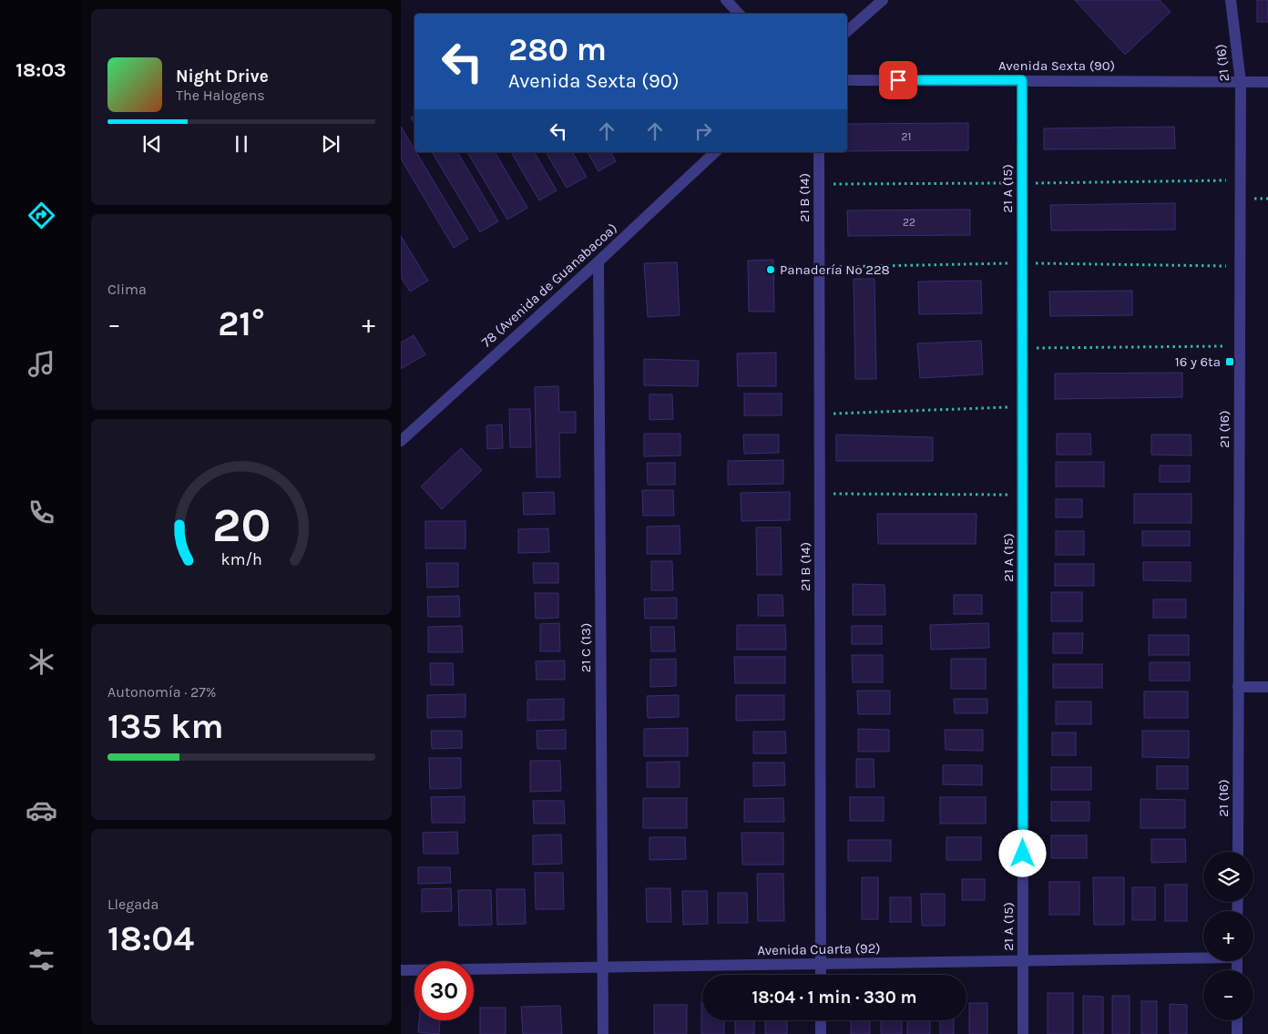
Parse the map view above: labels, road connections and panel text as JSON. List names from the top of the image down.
{
  "streets": {
    "street": [
      "21 (16)",
      "Avenida Sexta (90)",
      "21 A (15)",
      "21 B (14)",
      "78 (Avenida de Guanabacoa)",
      "21 C (13)",
      "Avenida Cuarta (92)"
    ]
  },
  "crossings": [
    ["21 (16)", "Avenida Sexta (90)"],
    ["Avenida Sexta (90)", "21 A (15)"],
    ["21 A (15)", "Avenida Cuarta (92)"],
    ["21 B (14)", "Avenida Cuarta (92)"],
    ["78 (Avenida de Guanabacoa)", "21 C (13)"],
    ["21 C (13)", "Avenida Cuarta (92)"]
  ],
  "places": {
    "other": ["Panadería No 228"],
    "transit": ["16 y 6ta"]
  },
  "house_numbers": ["21", "22"],
  "page": {
    "tabs": "18:03",
    "turn": ["280 m", "Avenida Sexta (90)"],
    "song": ["Night Drive", "The Halogens"],
    "tile": [
      "Clima",
      ["Autonomía · 27%", "135 km"],
      ["Llegada", "18:04"]
    ],
    "heat": ["−", "21°", "+"],
    "map_buttons": ["+", "−"],
    "limit": "30",
    "trip": "18:04 · 1 min · 330 m",
    "gauge": ["20", "km/h"]
  }
}
